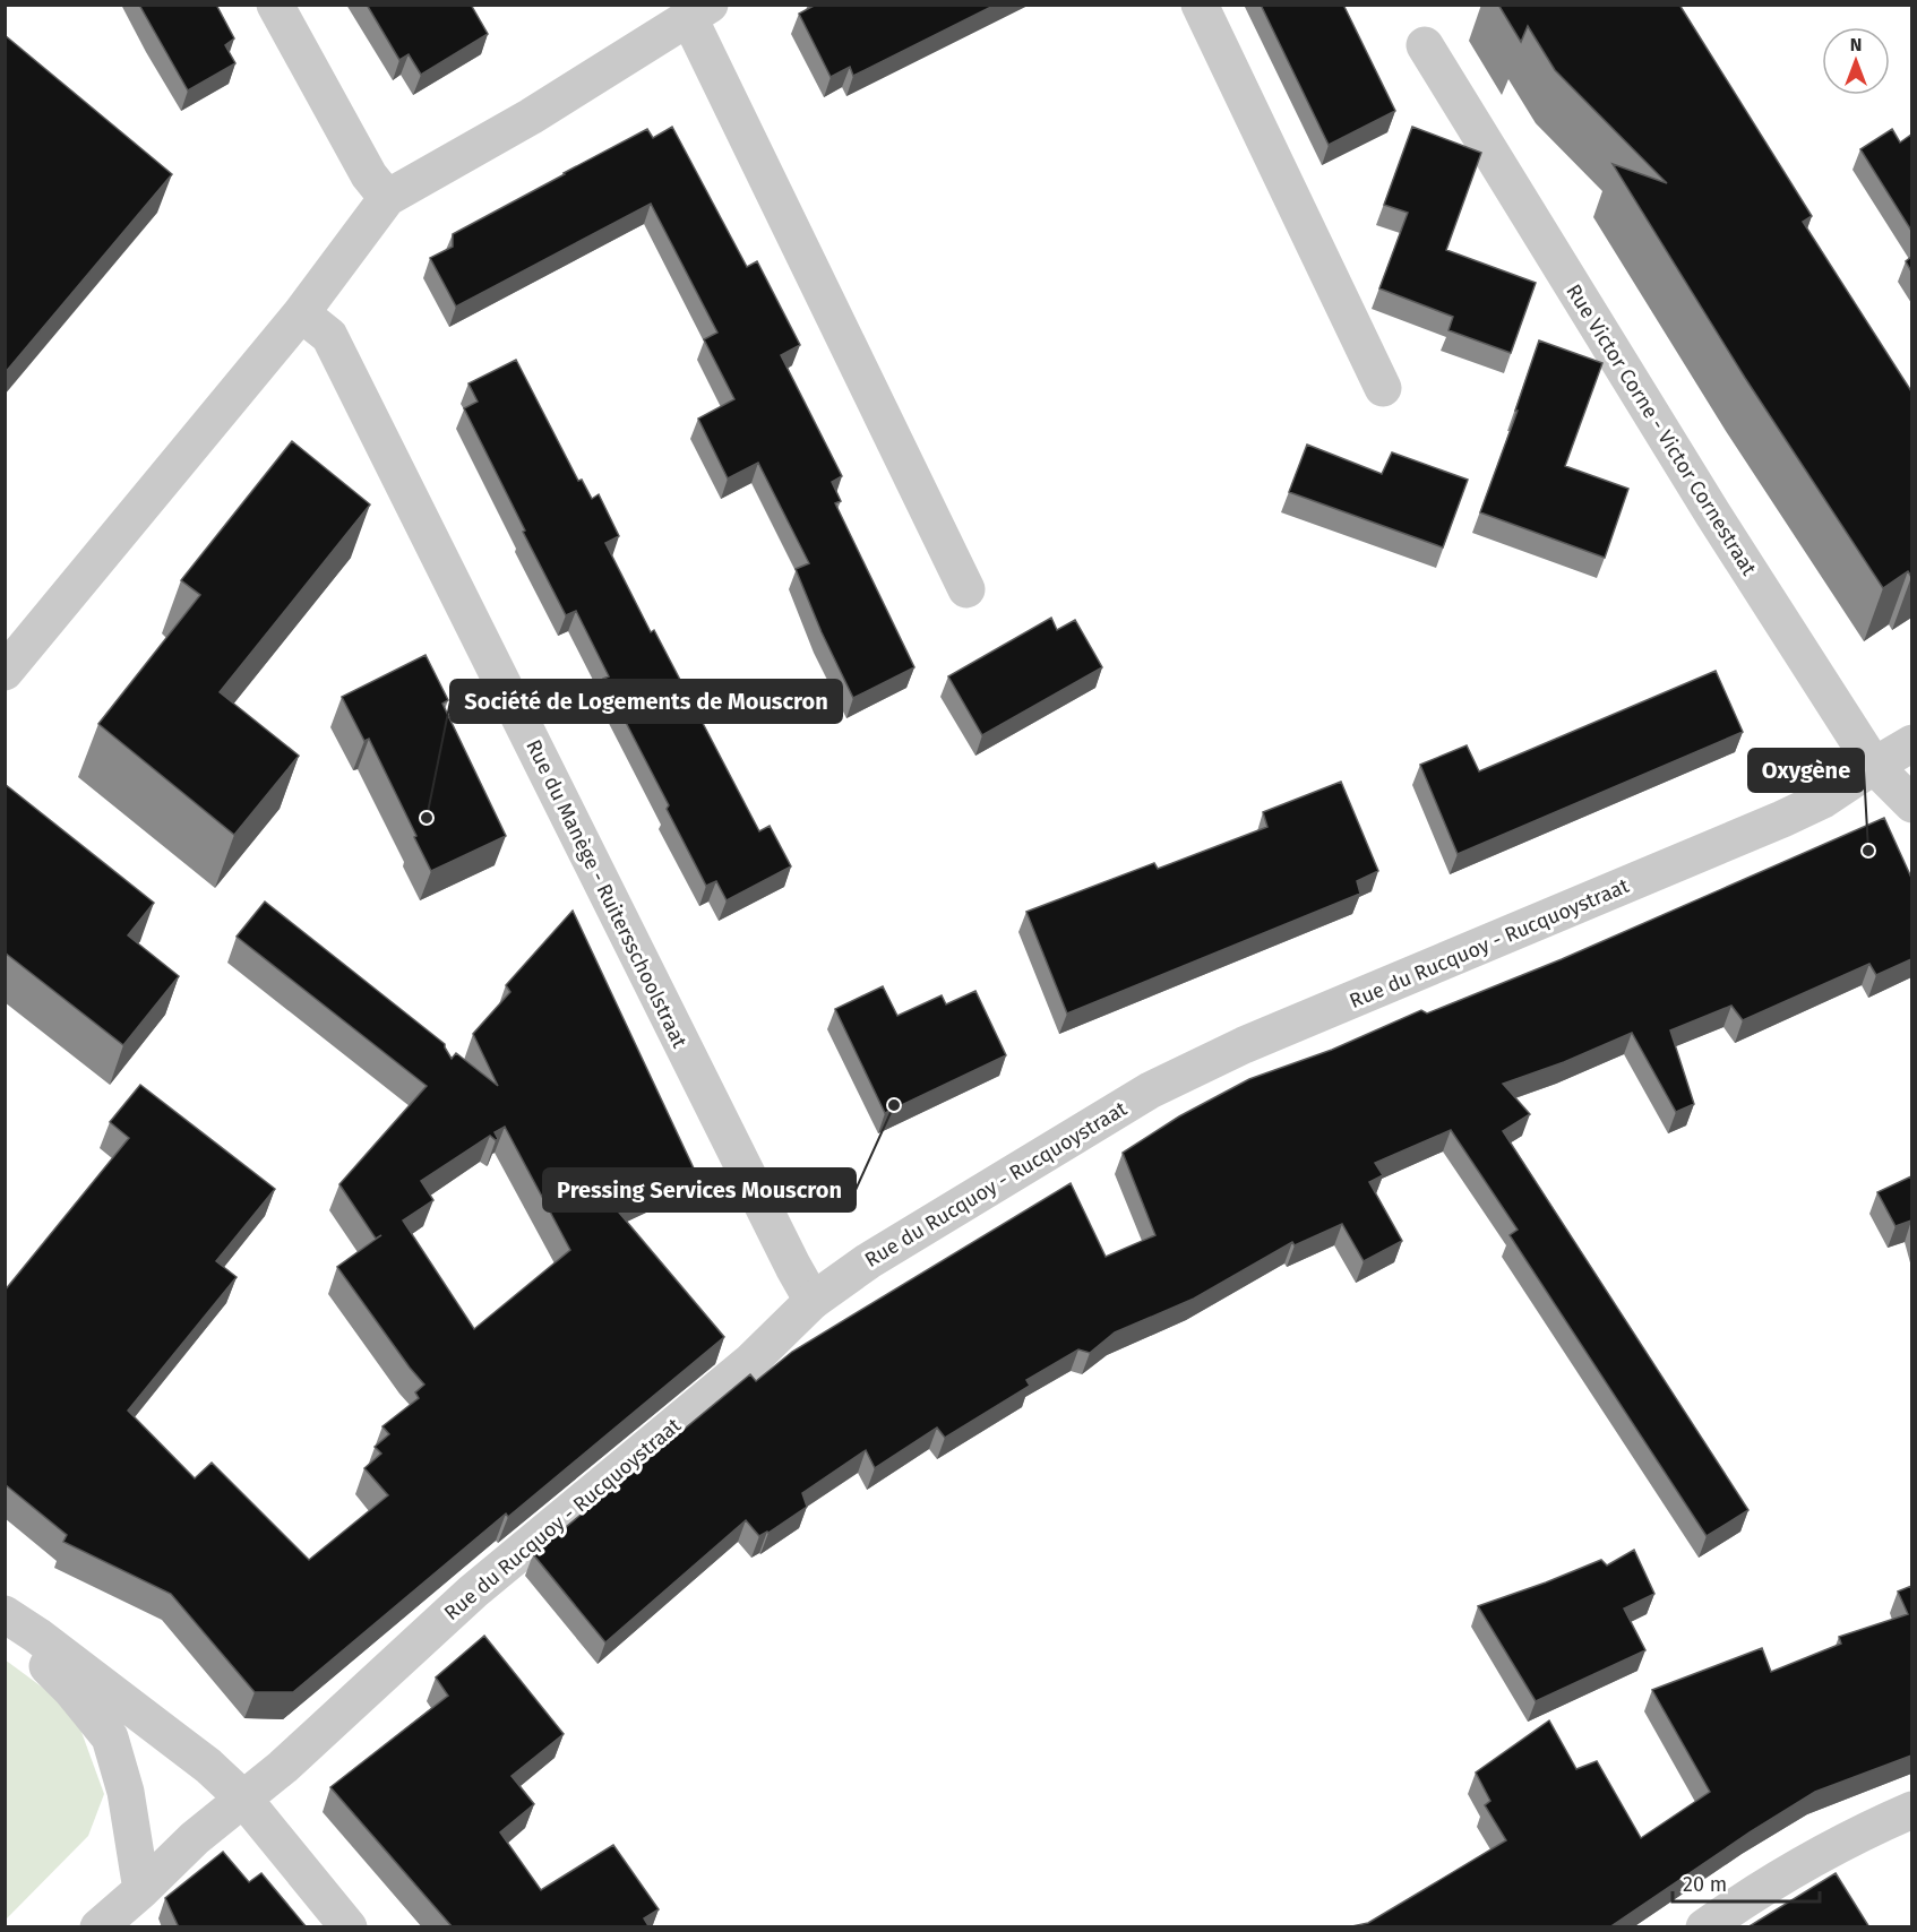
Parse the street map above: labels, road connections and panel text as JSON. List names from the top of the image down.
{
  "streets": {
    "street": ["Rue Victor Corne - Victor Cornestraat", "Rue du Manège - Ruitersschoolstraat", "Rue du Rucquoy - Rucquoystraat"]
  },
  "crossings": [
    ["Rue Victor Corne - Victor Cornestraat", "Rue du Rucquoy - Rucquoystraat"],
    ["Rue du Manège - Ruitersschoolstraat", "Rue du Rucquoy - Rucquoystraat"]
  ],
  "places": ["Société de Logements de Mouscron", "Oxygène", "Pressing Services Mouscron"],
  "scale_bar": "20 m",
  "north": "top"
}
